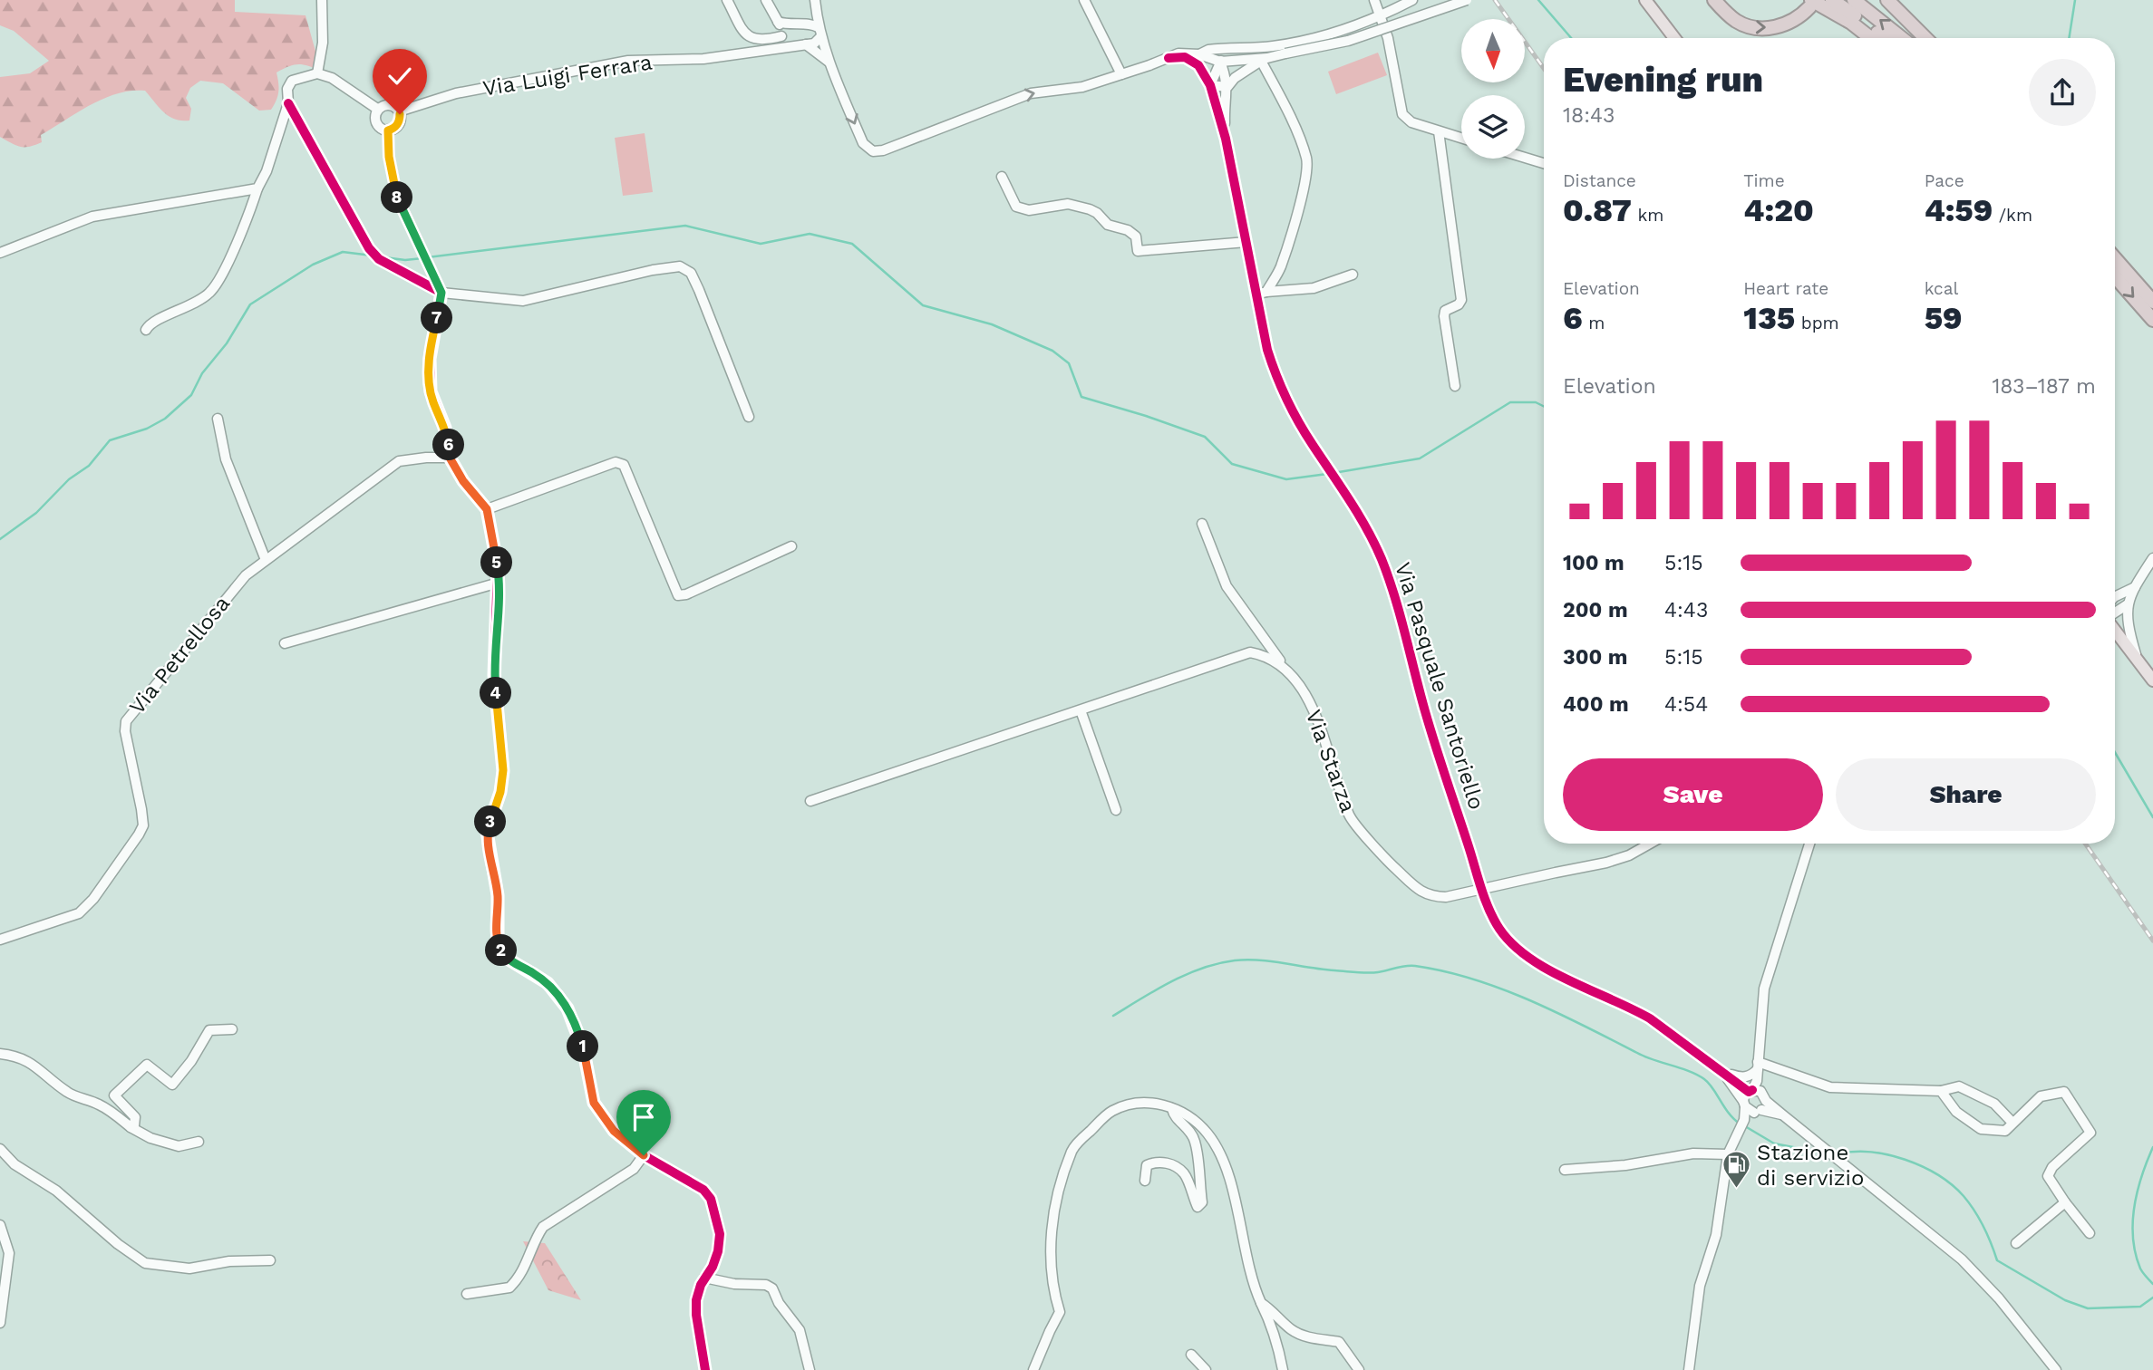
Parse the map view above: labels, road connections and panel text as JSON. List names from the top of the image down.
{
  "streets": {
    "street": [
      "Via Luigi Ferrara",
      "Via Petrellosa",
      "Via Pasquale Santoriello",
      "Via Starza"
    ]
  },
  "crossings": [
    ["Via Pasquale Santoriello", "Via Starza"]
  ],
  "places": {
    "fuel station": ["Stazione di servizio"]
  },
  "north": "bottom",
  "page": {
    "heading": ["Evening run", "18:43"],
    "stats": [
      ["Distance", "0.87 km"],
      ["Time", "4:20"],
      ["Pace", "4:59 /km"],
      ["Elevation", "6 m"],
      ["Heart rate", "135 bpm"],
      ["kcal", "59"]
    ],
    "pins": [
      "8",
      "7",
      "6",
      "5",
      "4",
      "3",
      "2",
      "1"
    ],
    "chart": ["Elevation", "183–187 m"],
    "list": [
      {
        "name": "100 m",
        "note": "5:15"
      },
      {
        "name": "200 m",
        "note": "4:43"
      },
      {
        "name": "300 m",
        "note": "5:15"
      },
      {
        "name": "400 m",
        "note": "4:54"
      }
    ],
    "buttons": ["Save", "Share"]
  }
}
